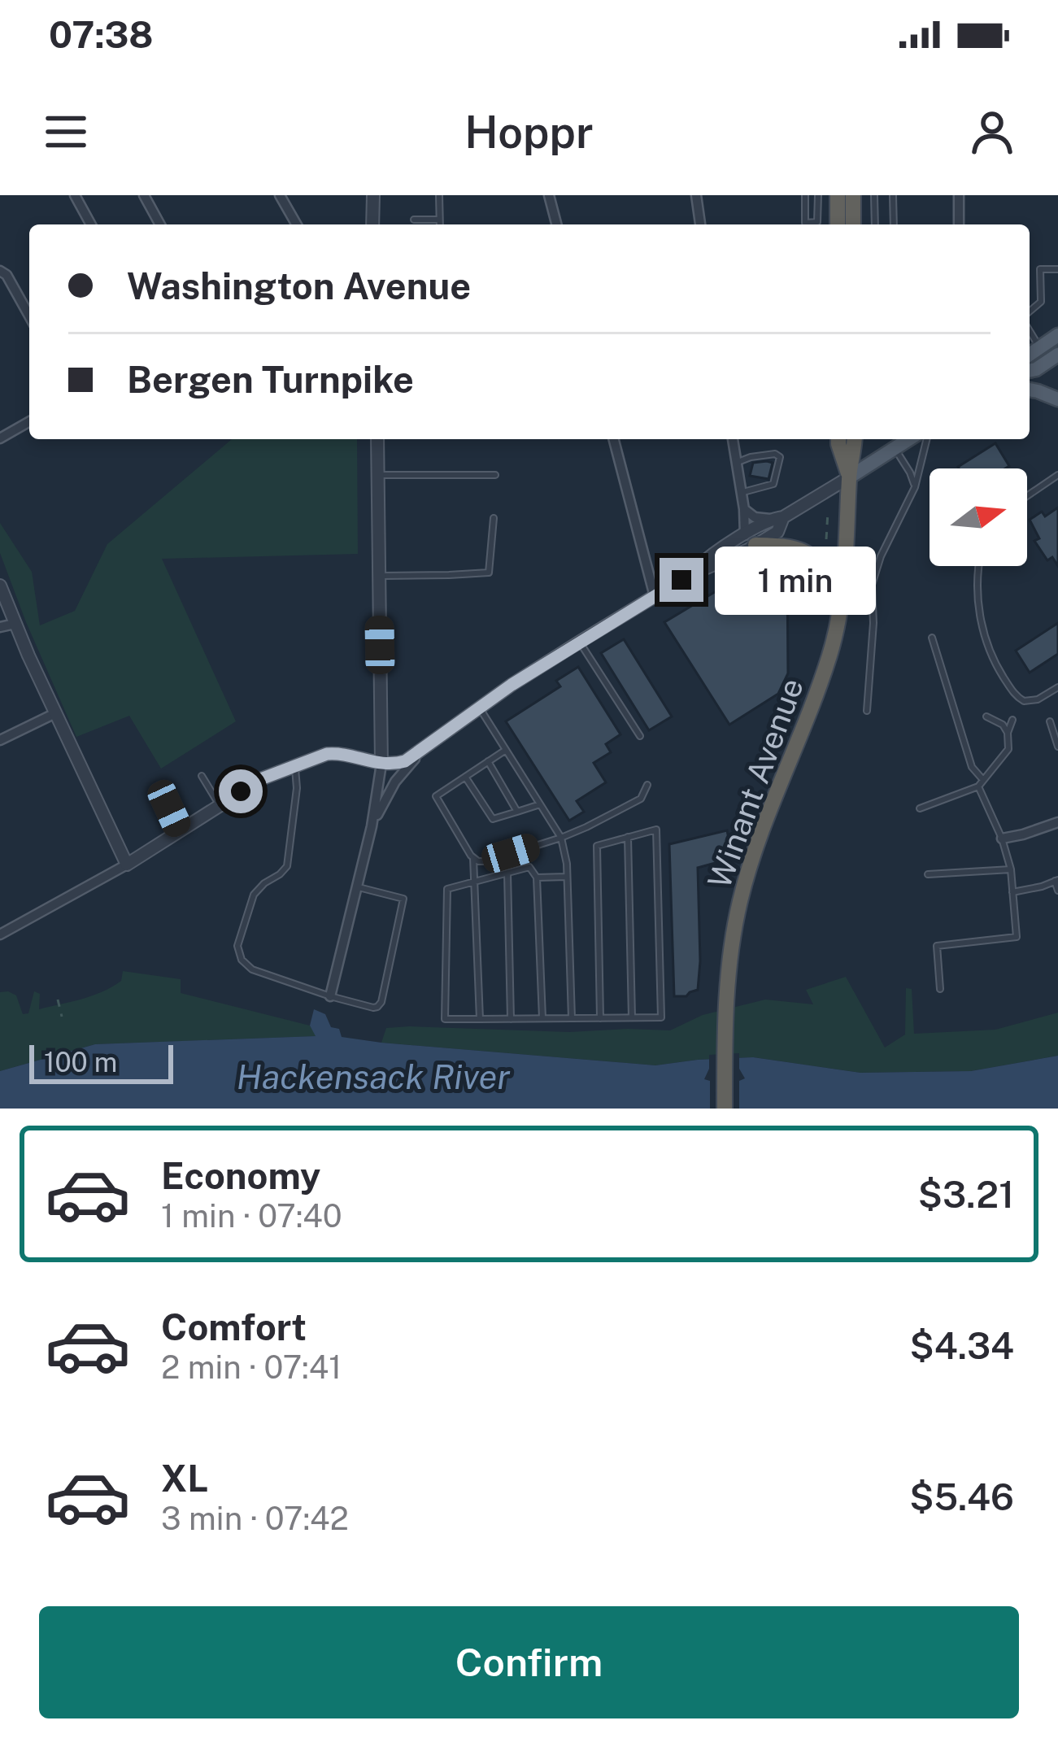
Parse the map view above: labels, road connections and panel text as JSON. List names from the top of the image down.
{
  "streets": {
    "highway": ["Winant Avenue"]
  },
  "water": ["Hackensack River"],
  "scale_bar": "100 m",
  "north": "right",
  "page": {
    "status": "07:38",
    "header": "Hoppr",
    "banner": ["Washington Avenue", "Bergen Turnpike"],
    "bubble": "1 min",
    "scale": "100 m",
    "list": [
      {
        "name": "Economy",
        "note": "1 min · 07:40",
        "value": "$3.21"
      },
      {
        "name": "Comfort",
        "note": "2 min · 07:41",
        "value": "$4.34"
      },
      {
        "name": "XL",
        "note": "3 min · 07:42",
        "value": "$5.46"
      }
    ],
    "buttons": "Confirm"
  }
}
